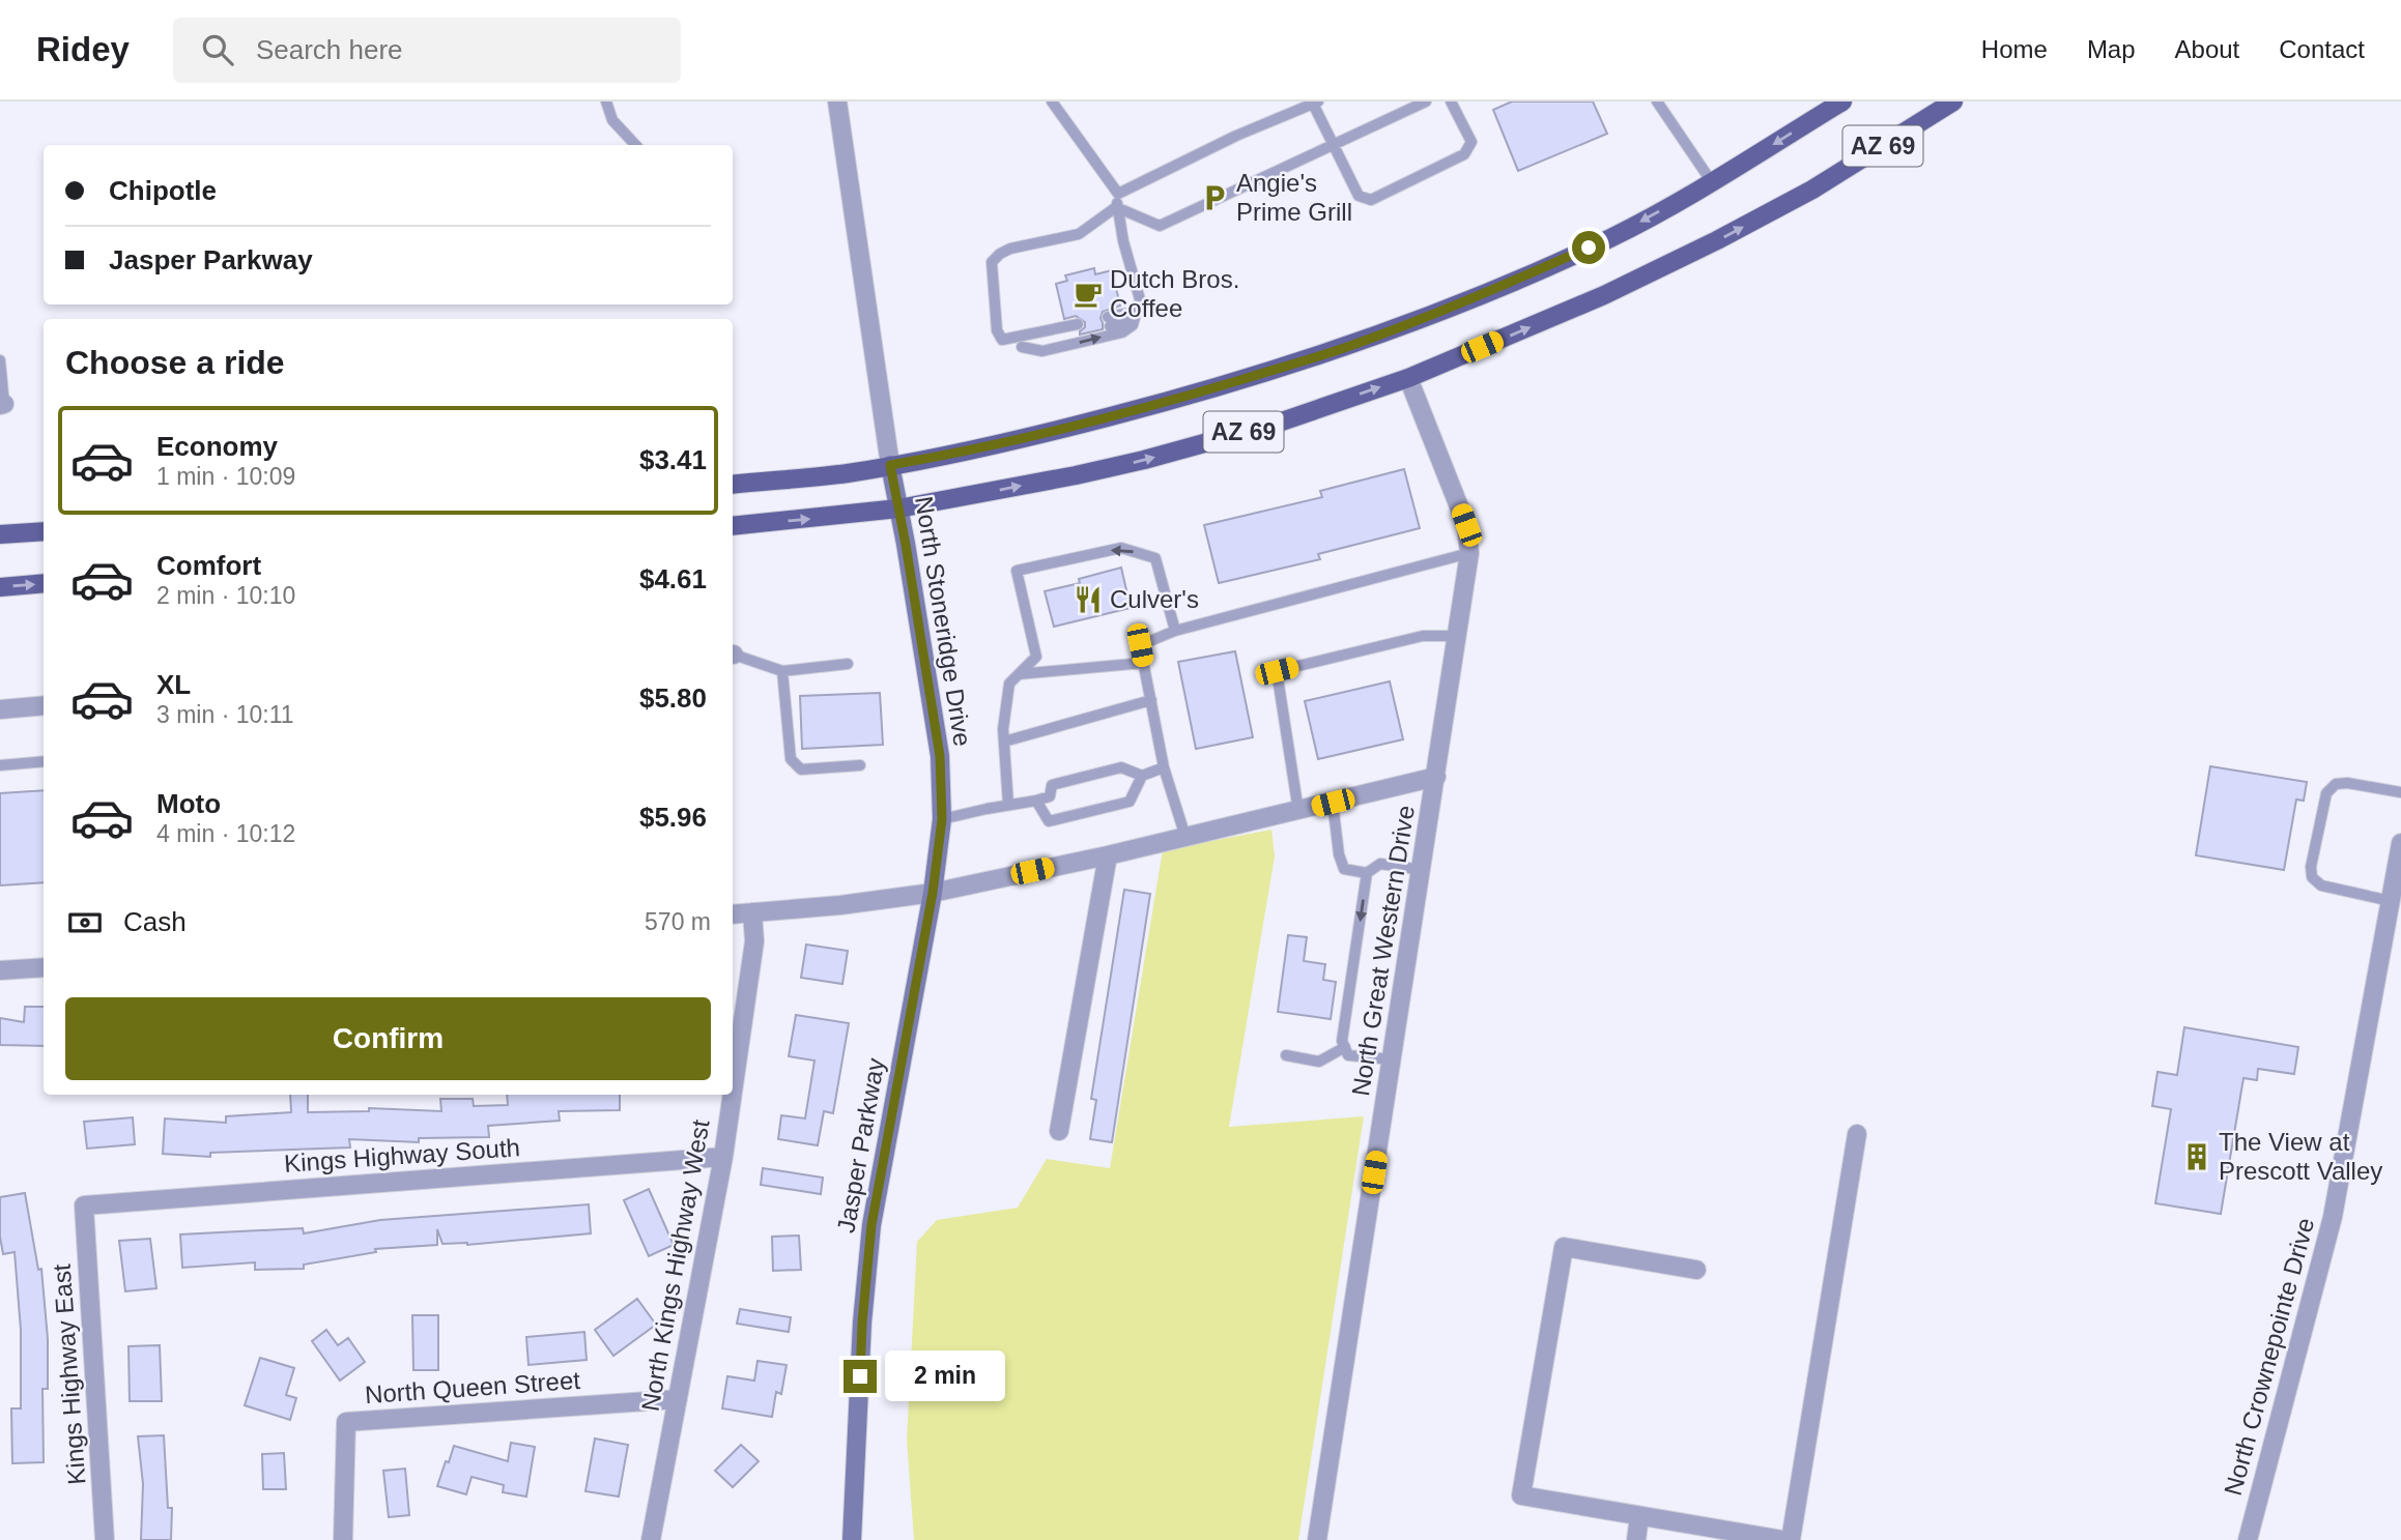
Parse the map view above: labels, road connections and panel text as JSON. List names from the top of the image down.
{
  "streets": {
    "main road": ["AZ 69", "North Stoneridge Drive", "Jasper Parkway"],
    "street": [
      "North Great Western Drive",
      "Kings Highway South",
      "North Kings Highway West",
      "North Crownepointe Drive",
      "Kings Highway East",
      "North Queen Street"
    ]
  },
  "crossings": [
    ["AZ 69", "North Stoneridge Drive"],
    ["AZ 69", "North Great Western Drive"],
    ["North Stoneridge Drive", "Jasper Parkway"],
    ["Kings Highway South", "North Kings Highway West"],
    ["Kings Highway South", "Kings Highway East"],
    ["North Kings Highway West", "North Queen Street"]
  ],
  "places": {
    "parking": ["Angie's Prime Grill"],
    "cafe": ["Dutch Bros. Coffee"],
    "restaurant": ["Culver's"],
    "building": ["The View at Prescott Valley"]
  },
  "page": {
    "header": "Ridey",
    "search": "Search here",
    "nav": [
      "Home",
      "Map",
      "About",
      "Contact"
    ],
    "banner": ["Chipotle", "Jasper Parkway"],
    "heading": "Choose a ride",
    "list": [
      {
        "name": "Economy",
        "note": "1 min · 10:09",
        "value": "$3.41"
      },
      {
        "name": "Comfort",
        "note": "2 min · 10:10",
        "value": "$4.61"
      },
      {
        "name": "XL",
        "note": "3 min · 10:11",
        "value": "$5.80"
      },
      {
        "name": "Moto",
        "note": "4 min · 10:12",
        "value": "$5.96"
      }
    ],
    "pay": ["Cash", "570 m"],
    "buttons": "Confirm",
    "bubble": "2 min"
  }
}
